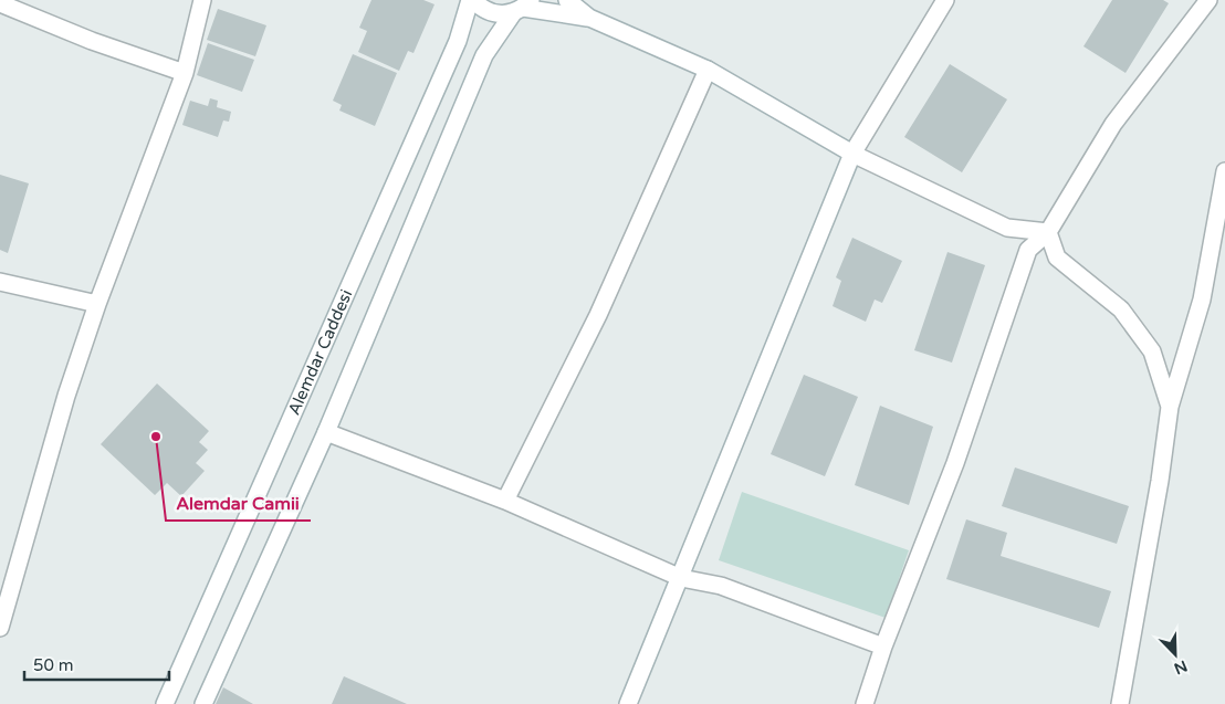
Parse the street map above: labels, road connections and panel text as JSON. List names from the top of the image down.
{
  "streets": {
    "street": ["Alemdar Caddesi"]
  },
  "places": ["Alemdar Camii"],
  "scale_bar": "50 m",
  "north": "bottom right"
}
